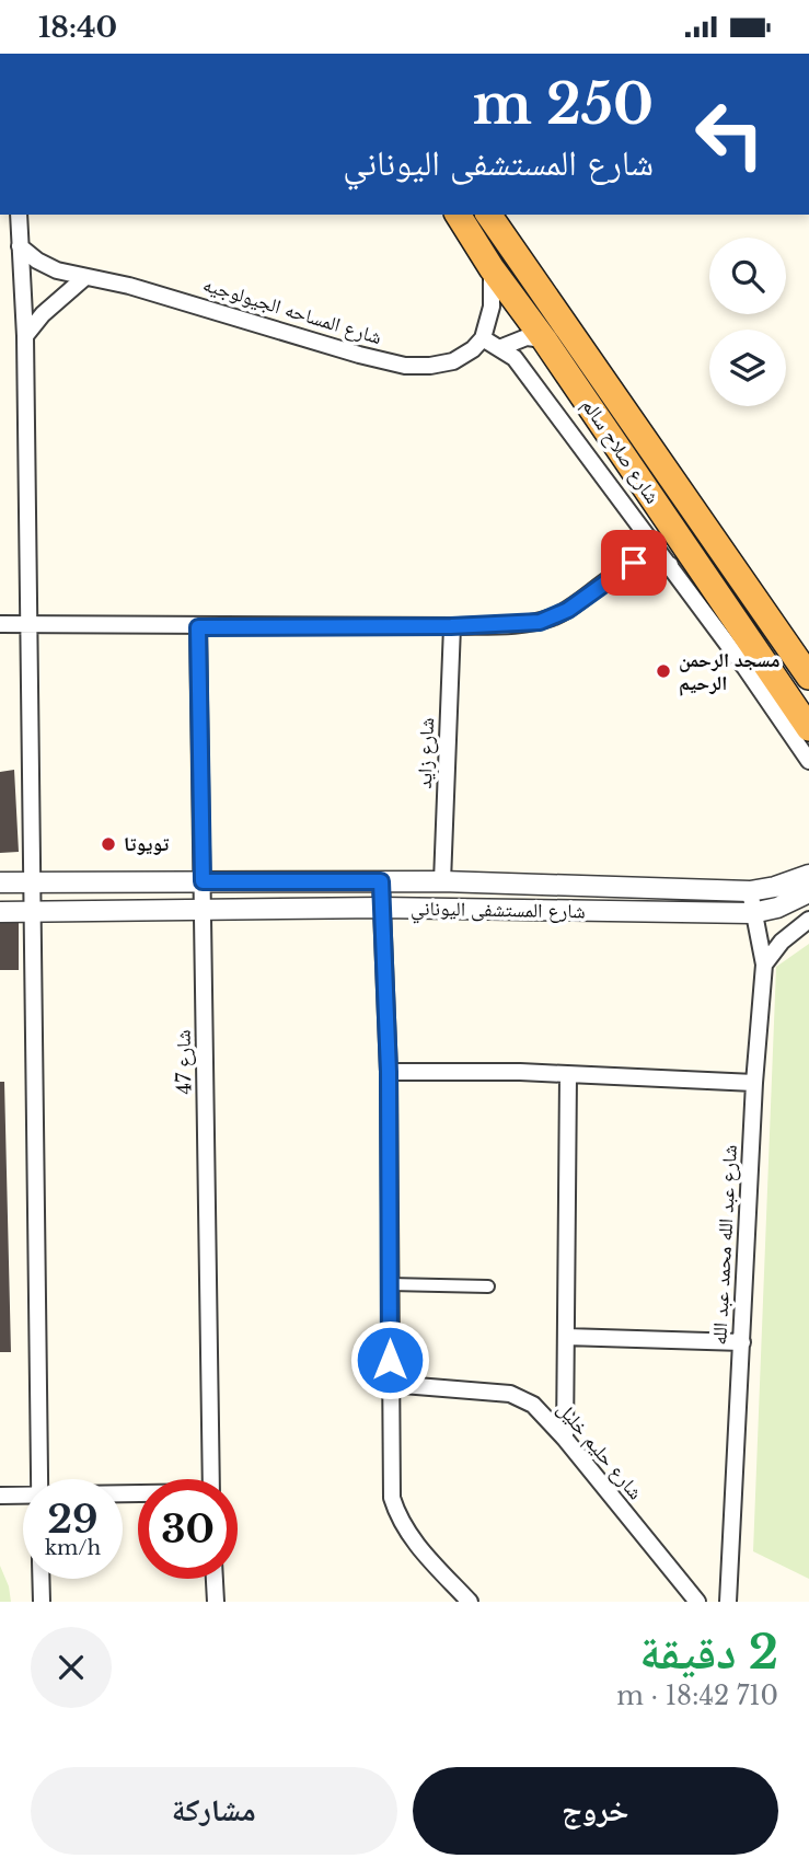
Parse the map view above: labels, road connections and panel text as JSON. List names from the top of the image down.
{
  "streets": {
    "highway": ["شارع صلاح سالم"],
    "street": [
      "شارع المساحه الجيولوجيه",
      "شارع زايد",
      "شارع المستشفى اليوناني",
      "شارع 47",
      "شارع عبد الله محمد عبد الله",
      "شارع حليم خليل"
    ]
  },
  "crossings": [
    ["شارع زايد", "شارع المستشفى اليوناني"],
    ["شارع المستشفى اليوناني", "شارع 47"],
    ["شارع المستشفى اليوناني", "شارع عبد الله محمد عبد الله"]
  ],
  "places": ["مسجد الرحمن الرحيم", "تويوتا"],
  "page": {
    "status": "18:40",
    "turn": ["250 m", "شارع المستشفى اليوناني"],
    "speed": "29 km/h",
    "limit": "30",
    "heading": ["2 دقيقة", "710 m · 18:42"],
    "buttons": ["خروج", "مشاركة"]
  }
}
